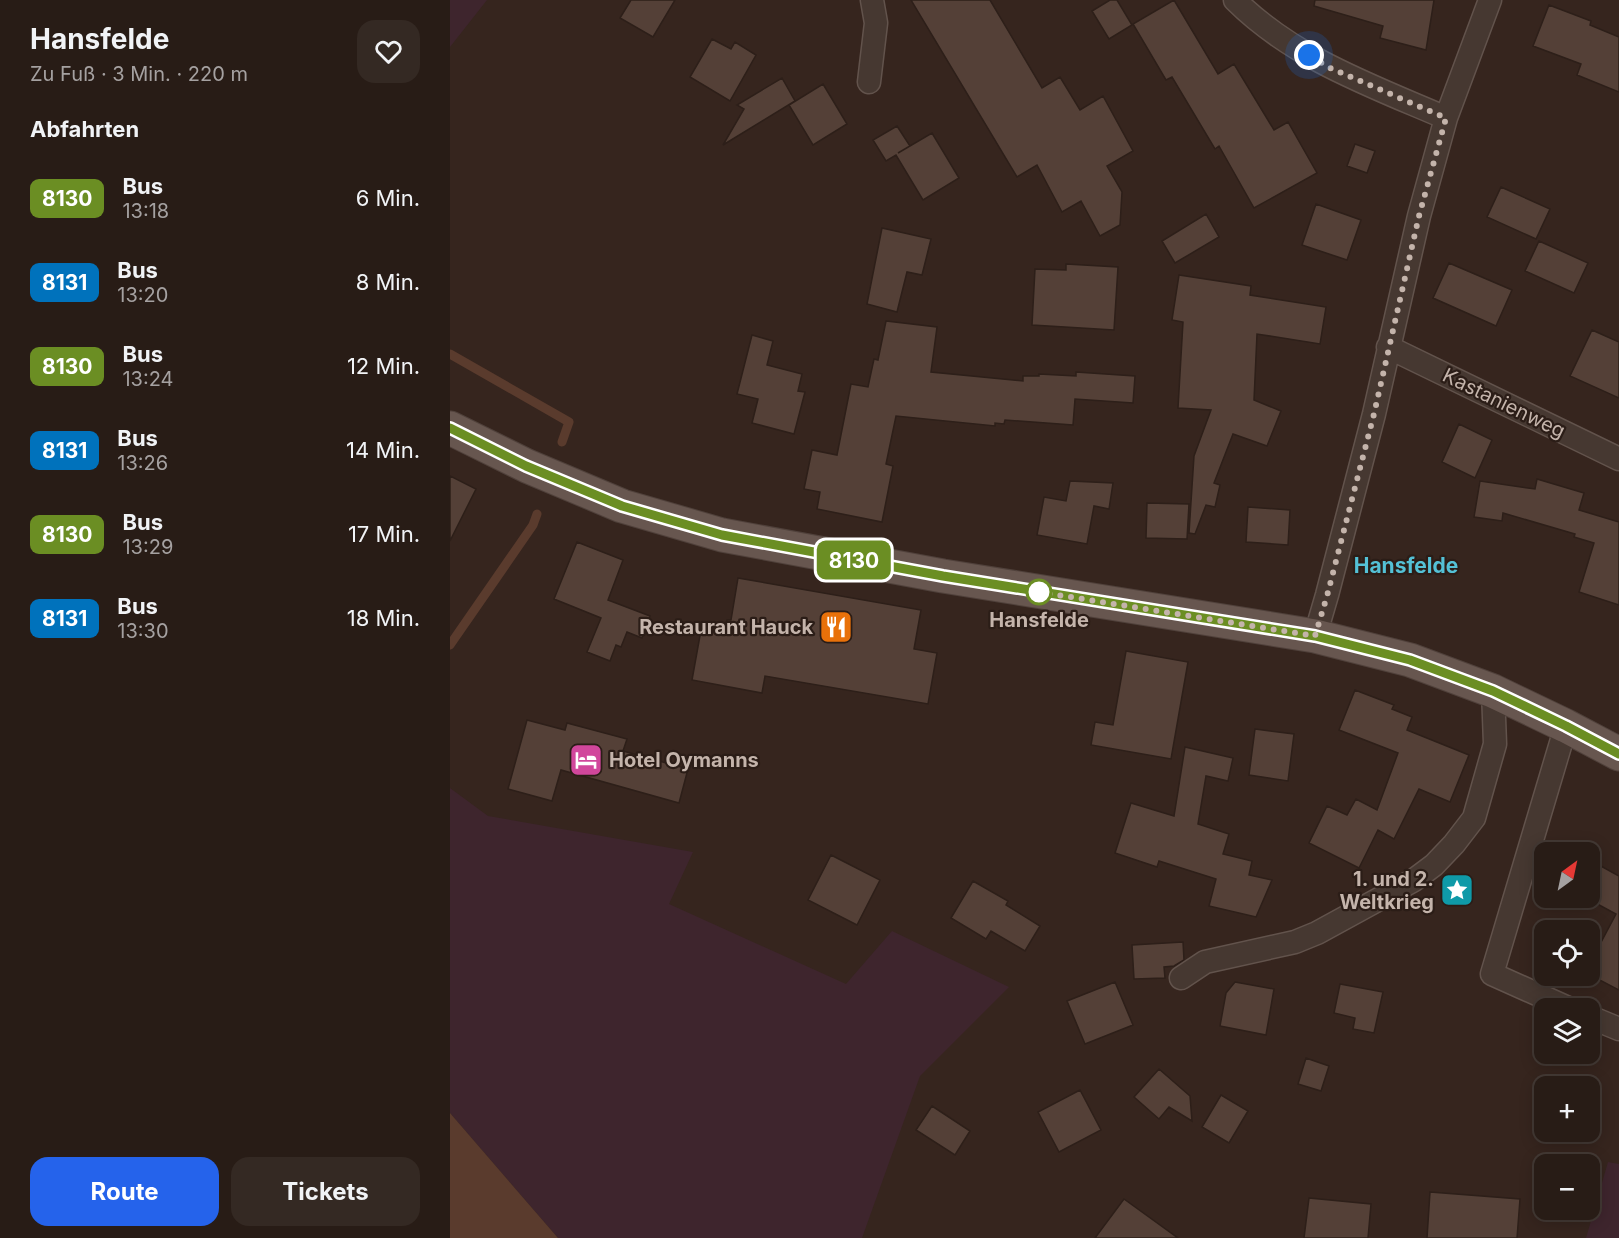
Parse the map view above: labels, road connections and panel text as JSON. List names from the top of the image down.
{
  "streets": {
    "street": ["Kastanienweg"]
  },
  "districts": ["Hansfelde"],
  "places": {
    "other": ["Hansfelde"],
    "restaurant": ["Restaurant Hauck"],
    "hotel": ["Hotel Oymanns"],
    "place": ["1. und 2. Weltkrieg"]
  },
  "lines": ["bus line 8130"],
  "north": "top right",
  "page": {
    "heading": [
      ["Hansfelde", "Zu Fuß · 3 Min. · 220 m"],
      "Abfahrten"
    ],
    "on_map": "8130",
    "list": [
      {
        "mark": "8130",
        "name": "Bus",
        "note": "13:18",
        "value": "6 Min."
      },
      {
        "mark": "8131",
        "name": "Bus",
        "note": "13:20",
        "value": "8 Min."
      },
      {
        "mark": "8130",
        "name": "Bus",
        "note": "13:24",
        "value": "12 Min."
      },
      {
        "mark": "8131",
        "name": "Bus",
        "note": "13:26",
        "value": "14 Min."
      },
      {
        "mark": "8130",
        "name": "Bus",
        "note": "13:29",
        "value": "17 Min."
      },
      {
        "mark": "8131",
        "name": "Bus",
        "note": "13:30",
        "value": "18 Min."
      }
    ],
    "map_buttons": ["+", "−"],
    "buttons": ["Route", "Tickets"]
  }
}
